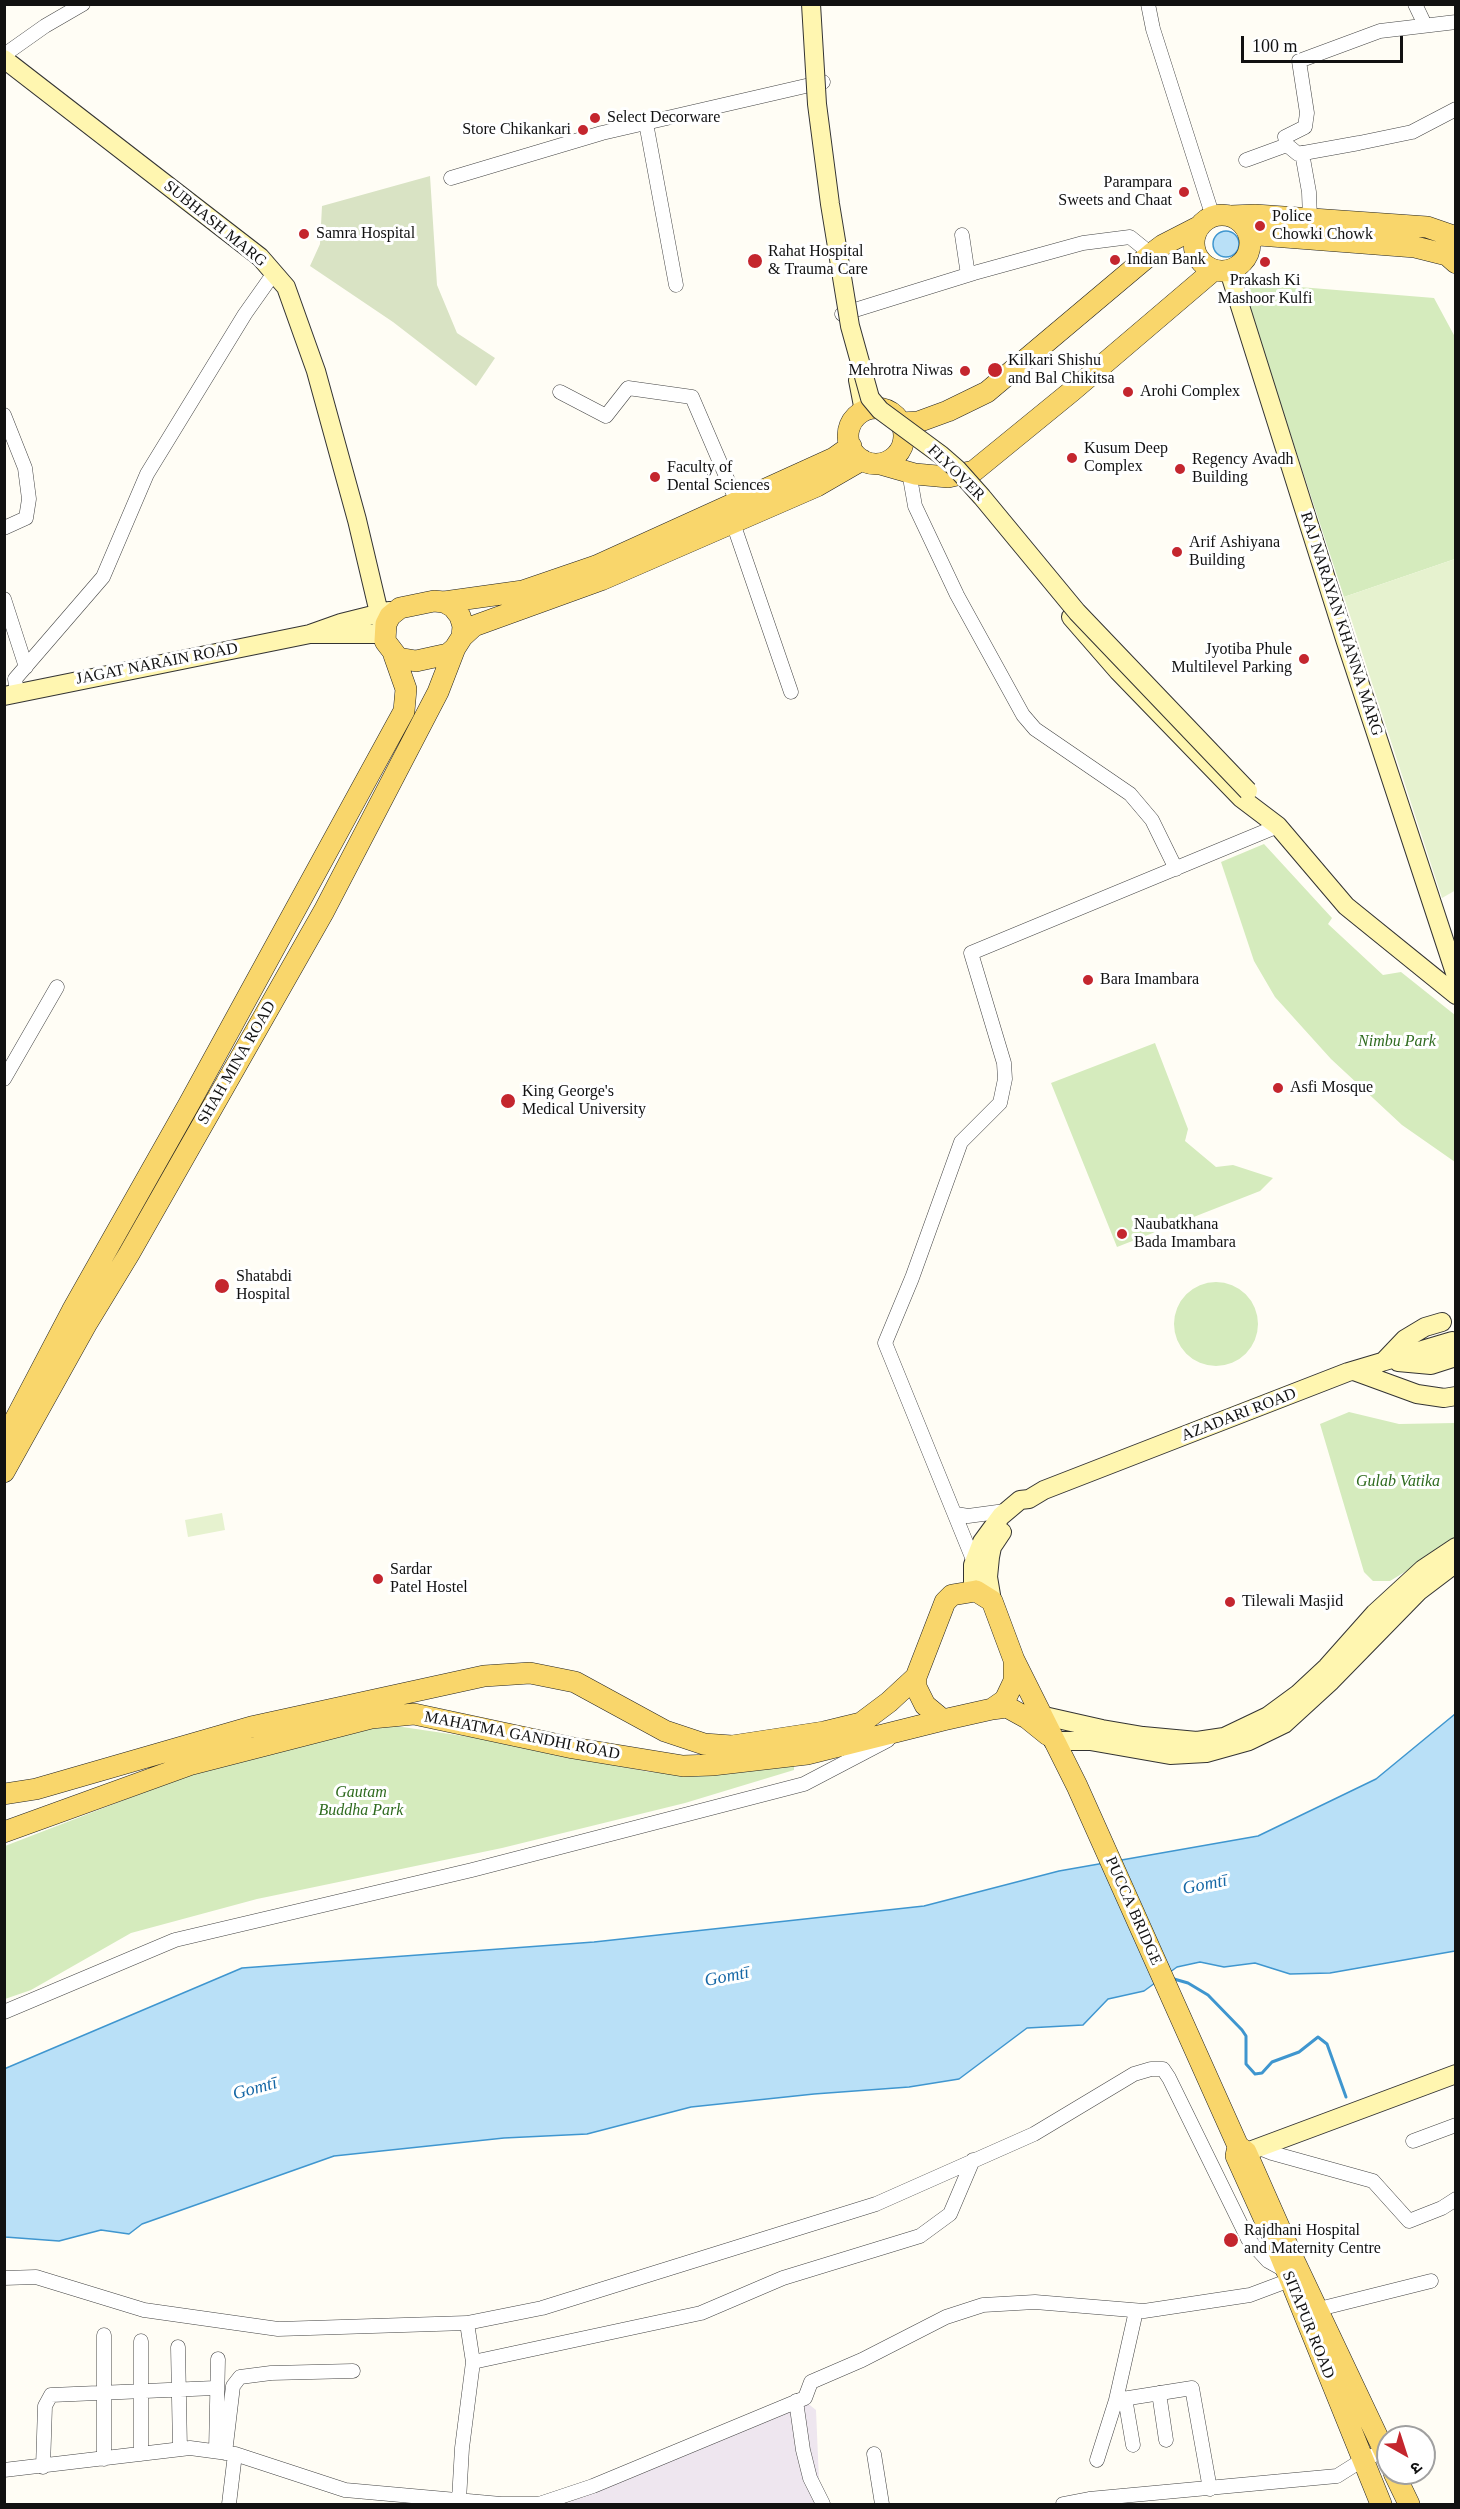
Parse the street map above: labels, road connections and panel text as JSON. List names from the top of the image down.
{
  "streets": {
    "main road": [
      "SUBHASH MARG",
      "FLYOVER",
      "RAJ NARAYAN KHANNA MARG",
      "JAGAT NARAIN ROAD",
      "SHAH MINA ROAD",
      "AZADARI ROAD",
      "MAHATMA GANDHI ROAD",
      "PUCCA BRIDGE",
      "SITAPUR ROAD"
    ]
  },
  "crossings": [
    ["SUBHASH MARG", "JAGAT NARAIN ROAD"],
    ["SUBHASH MARG", "SHAH MINA ROAD"],
    ["JAGAT NARAIN ROAD", "SHAH MINA ROAD"],
    ["PUCCA BRIDGE", "SITAPUR ROAD"]
  ],
  "water": ["Gomtī"],
  "parks": ["Nimbu Park", "Gulab Vatika", "Gautam Buddha Park"],
  "places": [
    "Select Decorware",
    "Store Chikankari",
    "Parampara Sweets and Chaat",
    "Police Chowki Chowk",
    "Samra Hospital",
    "Indian Bank",
    "Rahat Hospital & Trauma Care",
    "Prakash Ki Mashoor Kulfi",
    "Kilkari Shishu and Bal Chikitsa",
    "Mehrotra Niwas",
    "Arohi Complex",
    "Kusum Deep Complex",
    "Regency Avadh Building",
    "Faculty of Dental Sciences",
    "Arif Ashiyana Building",
    "Jyotiba Phule Multilevel Parking",
    "Bara Imambara",
    "Asfi Mosque",
    "King George's Medical University",
    "Naubatkhana Bada Imambara",
    "Shatabdi Hospital",
    "Sardar Patel Hostel",
    "Tilewali Masjid",
    "Rajdhani Hospital and Maternity Centre"
  ],
  "scale_bar": "100 m",
  "north": "bottom right"
}
